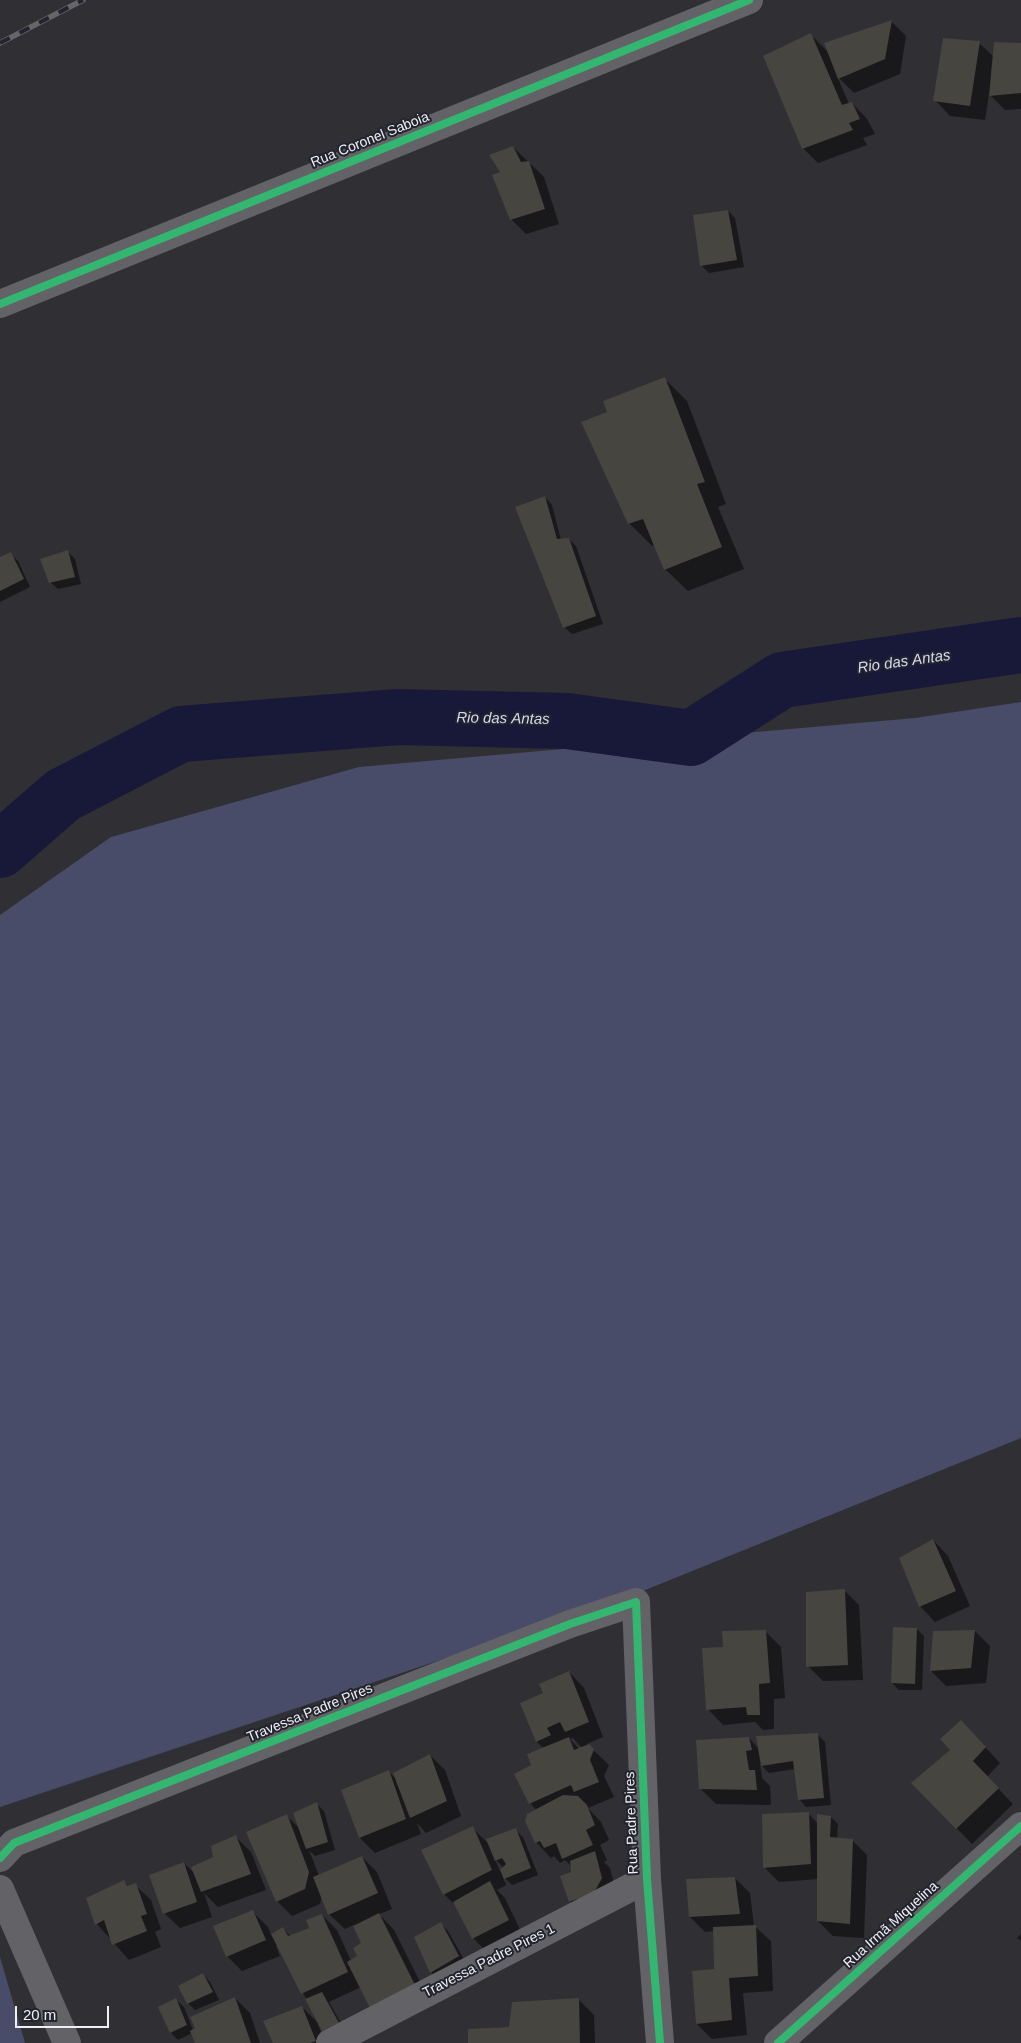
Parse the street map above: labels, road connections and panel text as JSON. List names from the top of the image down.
{
  "streets": {
    "street": [
      "Rua Coronel Saboia",
      "Travessa Padre Pires",
      "Rua Padre Pires",
      "Rua Irmã Miquelina",
      "Travessa Padre Pires 1"
    ]
  },
  "crossings": [
    ["Travessa Padre Pires", "Rua Padre Pires"],
    ["Rua Padre Pires", "Travessa Padre Pires 1"]
  ],
  "water": ["Rio das Antas"],
  "scale_bar": "20 m"
}
